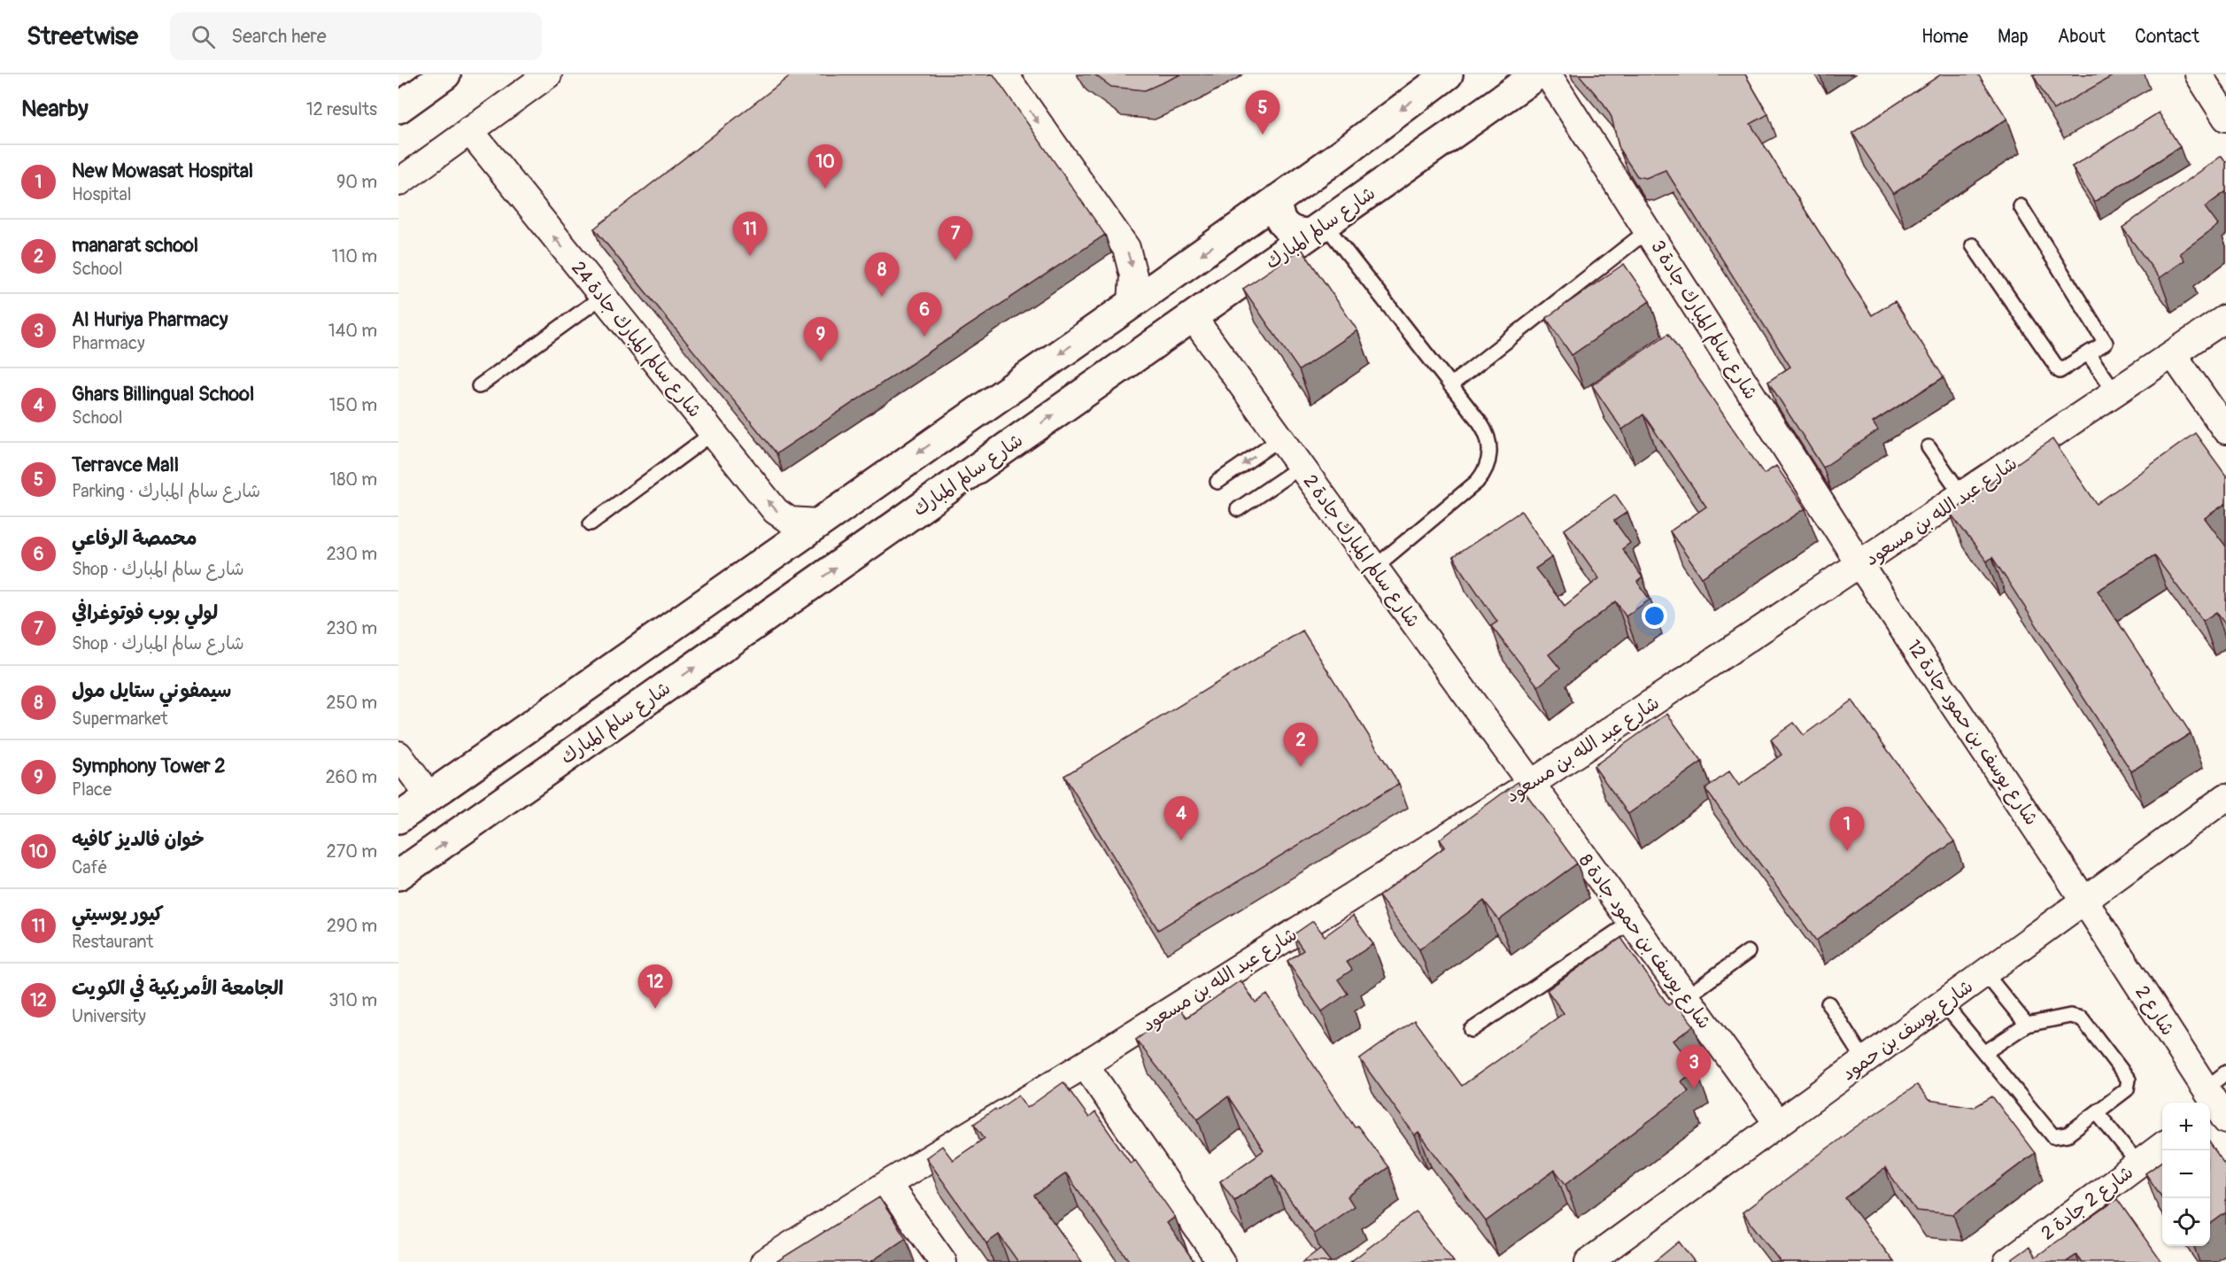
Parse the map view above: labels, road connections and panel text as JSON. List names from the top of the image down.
{
  "streets": {
    "main road": ["شارع سالم المبارك"],
    "street": [
      "شارع سالم المبارك جادة 3",
      "شارع سالم المبارك جادة 24",
      "شارع عبد الله بن مسعود",
      "شارع سالم المبارك جادة 2",
      "شارع يوسف بن حمود جادة 12",
      "شارع يوسف بن حمود جادة 8",
      "شارع 2",
      "شارع يوسف بن حمود",
      "شارع 2 جادة 2"
    ]
  },
  "crossings": [
    ["شارع سالم المبارك", "شارع سالم المبارك جادة 2"],
    ["شارع سالم المبارك جادة 3", "شارع عبد الله بن مسعود"],
    ["شارع سالم المبارك جادة 3", "شارع يوسف بن حمود جادة 12"],
    ["شارع عبد الله بن مسعود", "شارع سالم المبارك جادة 2"],
    ["شارع عبد الله بن مسعود", "شارع يوسف بن حمود جادة 12"],
    ["شارع عبد الله بن مسعود", "شارع يوسف بن حمود جادة 8"],
    ["شارع سالم المبارك جادة 2", "شارع يوسف بن حمود جادة 8"],
    ["شارع يوسف بن حمود جادة 12", "شارع 2"],
    ["شارع يوسف بن حمود جادة 12", "شارع يوسف بن حمود"],
    ["شارع يوسف بن حمود جادة 8", "شارع يوسف بن حمود"],
    ["شارع 2", "شارع يوسف بن حمود"]
  ],
  "one_way": ["شارع سالم المبارك جادة 24"],
  "page": {
    "header": "Streetwise",
    "search": "Search here",
    "nav": [
      "Home",
      "Map",
      "About",
      "Contact"
    ],
    "heading": ["Nearby", "12 results"],
    "pins": [
      "5",
      "10",
      "11",
      "7",
      "8",
      "6",
      "9",
      "2",
      "4",
      "1",
      "12",
      "3"
    ],
    "list": [
      {
        "mark": "1",
        "name": "New Mowasat Hospital",
        "note": "Hospital",
        "value": "90 m"
      },
      {
        "mark": "2",
        "name": "manarat school",
        "note": "School",
        "value": "110 m"
      },
      {
        "mark": "3",
        "name": "Al Huriya Pharmacy",
        "note": "Pharmacy",
        "value": "140 m"
      },
      {
        "mark": "4",
        "name": "Ghars Billingual School",
        "note": "School",
        "value": "150 m"
      },
      {
        "mark": "5",
        "name": "Terravce Mall",
        "note": "Parking · شارع سالم المبارك",
        "value": "180 m"
      },
      {
        "mark": "6",
        "name": "محمصة الرفاعي",
        "note": "Shop · شارع سالم المبارك",
        "value": "230 m"
      },
      {
        "mark": "7",
        "name": "لولي بوب فوتوغرافي",
        "note": "Shop · شارع سالم المبارك",
        "value": "230 m"
      },
      {
        "mark": "8",
        "name": "سيمفوني ستايل مول",
        "note": "Supermarket",
        "value": "250 m"
      },
      {
        "mark": "9",
        "name": "Symphony Tower 2",
        "note": "Place",
        "value": "260 m"
      },
      {
        "mark": "10",
        "name": "خوان فالديز كافيه",
        "note": "Café",
        "value": "270 m"
      },
      {
        "mark": "11",
        "name": "كيور يوسيتي",
        "note": "Restaurant",
        "value": "290 m"
      },
      {
        "mark": "12",
        "name": "الجامعة الأمريكية في الكويت",
        "note": "University",
        "value": "310 m"
      }
    ],
    "map_buttons": ["+", "−"]
  }
}
